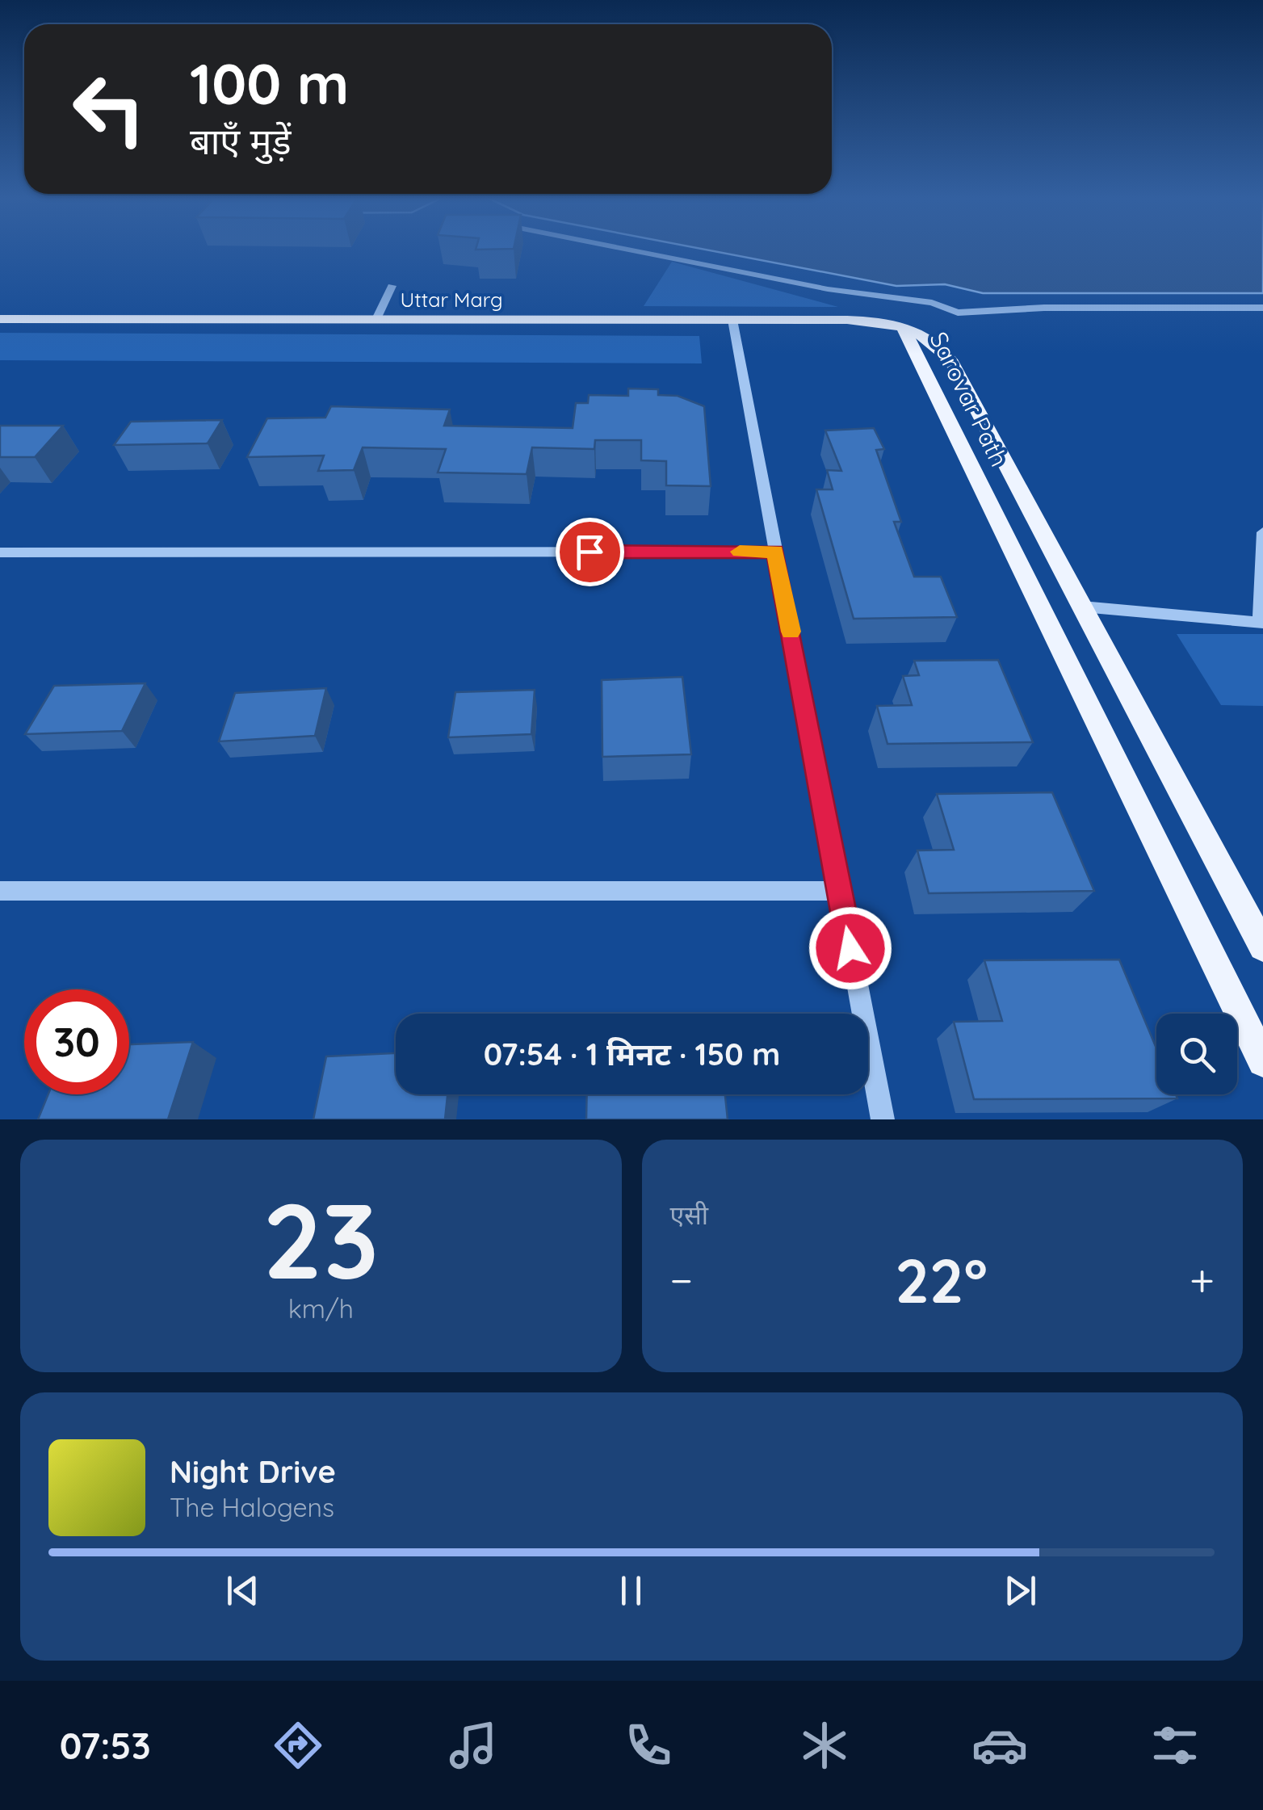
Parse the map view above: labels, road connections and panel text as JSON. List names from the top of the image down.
{
  "streets": {
    "main road": ["Uttar Marg", "Sarovar Path"]
  },
  "crossings": [
    ["Uttar Marg", "Sarovar Path"]
  ],
  "page": {
    "turn": ["100 m", "बाएँ मुड़ें"],
    "limit": "30",
    "trip": "07:54 · 1 मिनट · 150 m",
    "tile": [
      ["23", "km/h"],
      "एसी"
    ],
    "heat": ["−", "22°", "+"],
    "song": ["Night Drive", "The Halogens"],
    "tabs": "07:53"
  }
}
